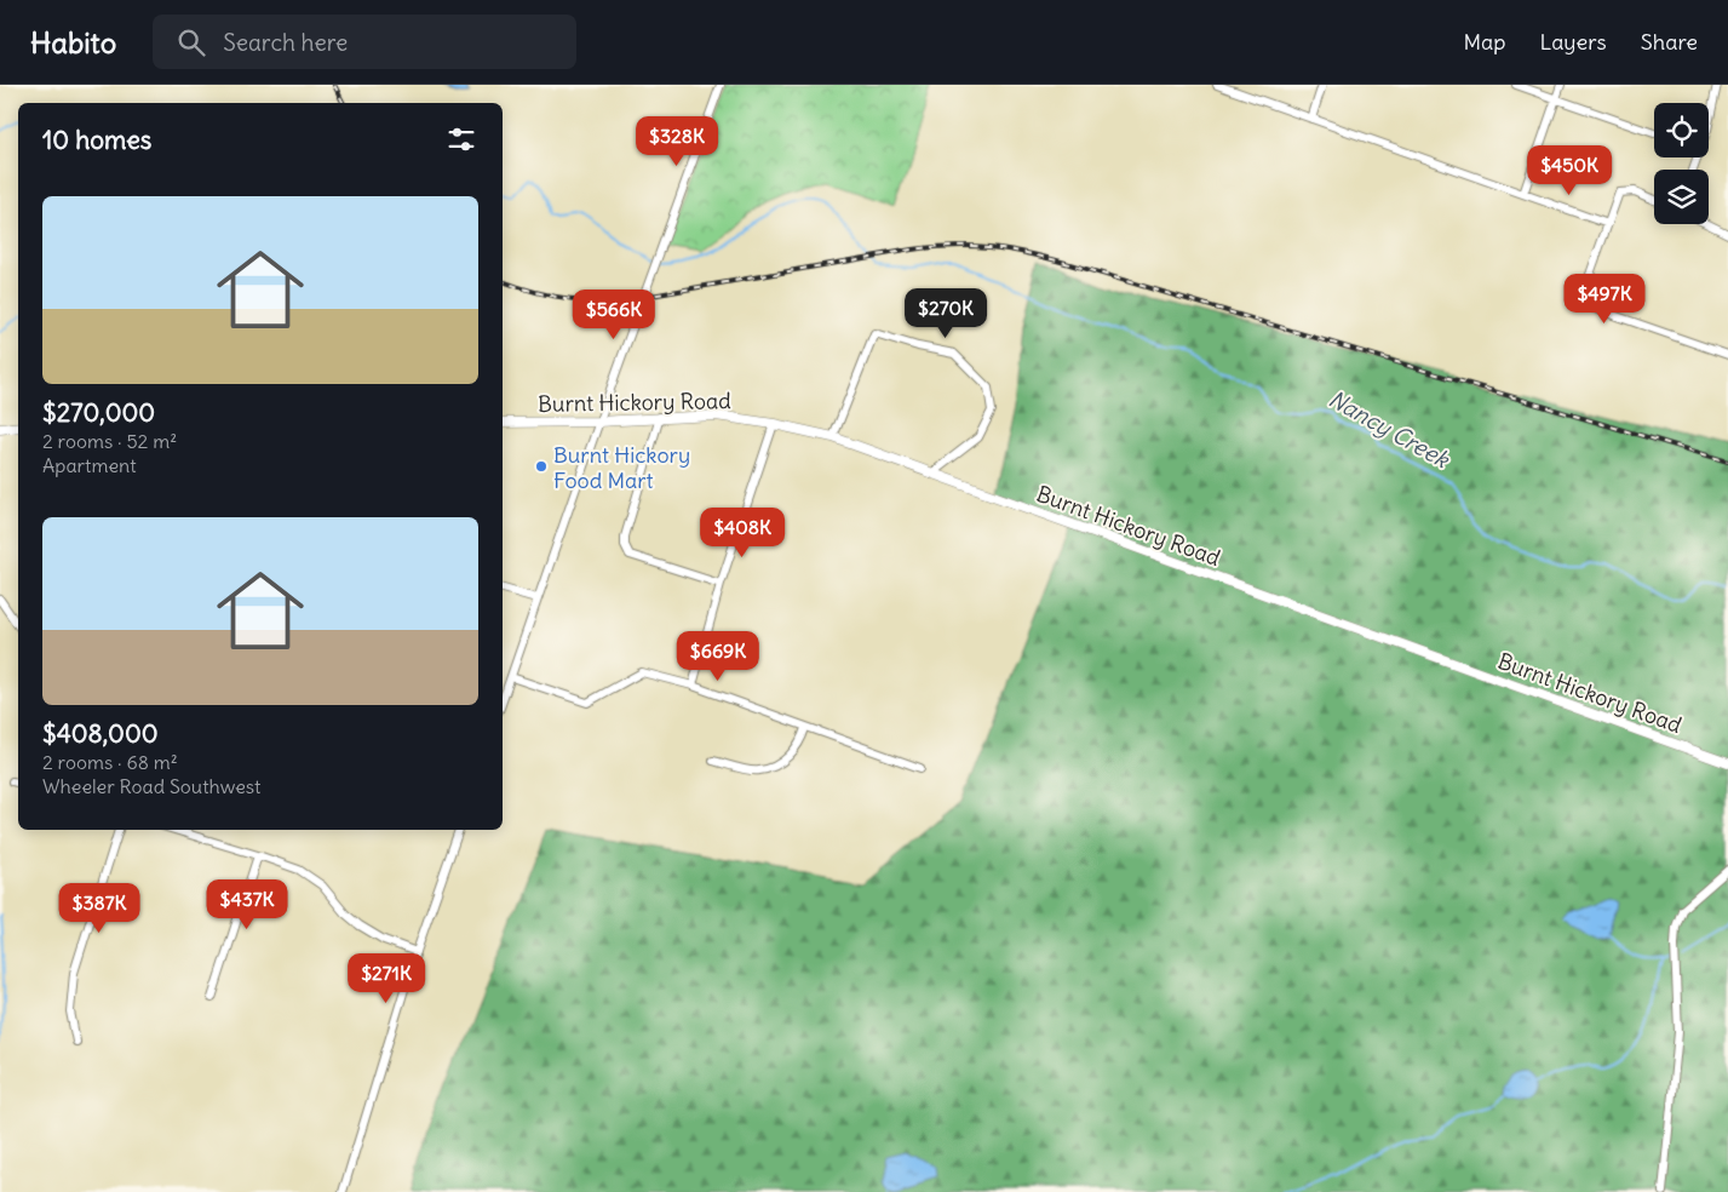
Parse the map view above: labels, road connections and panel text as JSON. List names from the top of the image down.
{
  "streets": {
    "main road": ["Burnt Hickory Road"]
  },
  "water": ["Nancy Creek"],
  "places": ["Burnt Hickory Food Mart"],
  "page": {
    "header": "Habito",
    "search": "Search here",
    "nav": ["Map", "Layers", "Share"],
    "heading": "10 homes",
    "price": [
      "$328K",
      "$450K",
      "$497K",
      "$270K",
      "$566K",
      "$408K",
      "$669K",
      "$437K",
      "$387K",
      "$271K"
    ],
    "list": [
      {
        "name": "$270,000",
        "note": "2 rooms · 52 m² · Apartment"
      },
      {
        "name": "$408,000",
        "note": "2 rooms · 68 m² · Wheeler Road Southwest"
      }
    ]
  }
}
